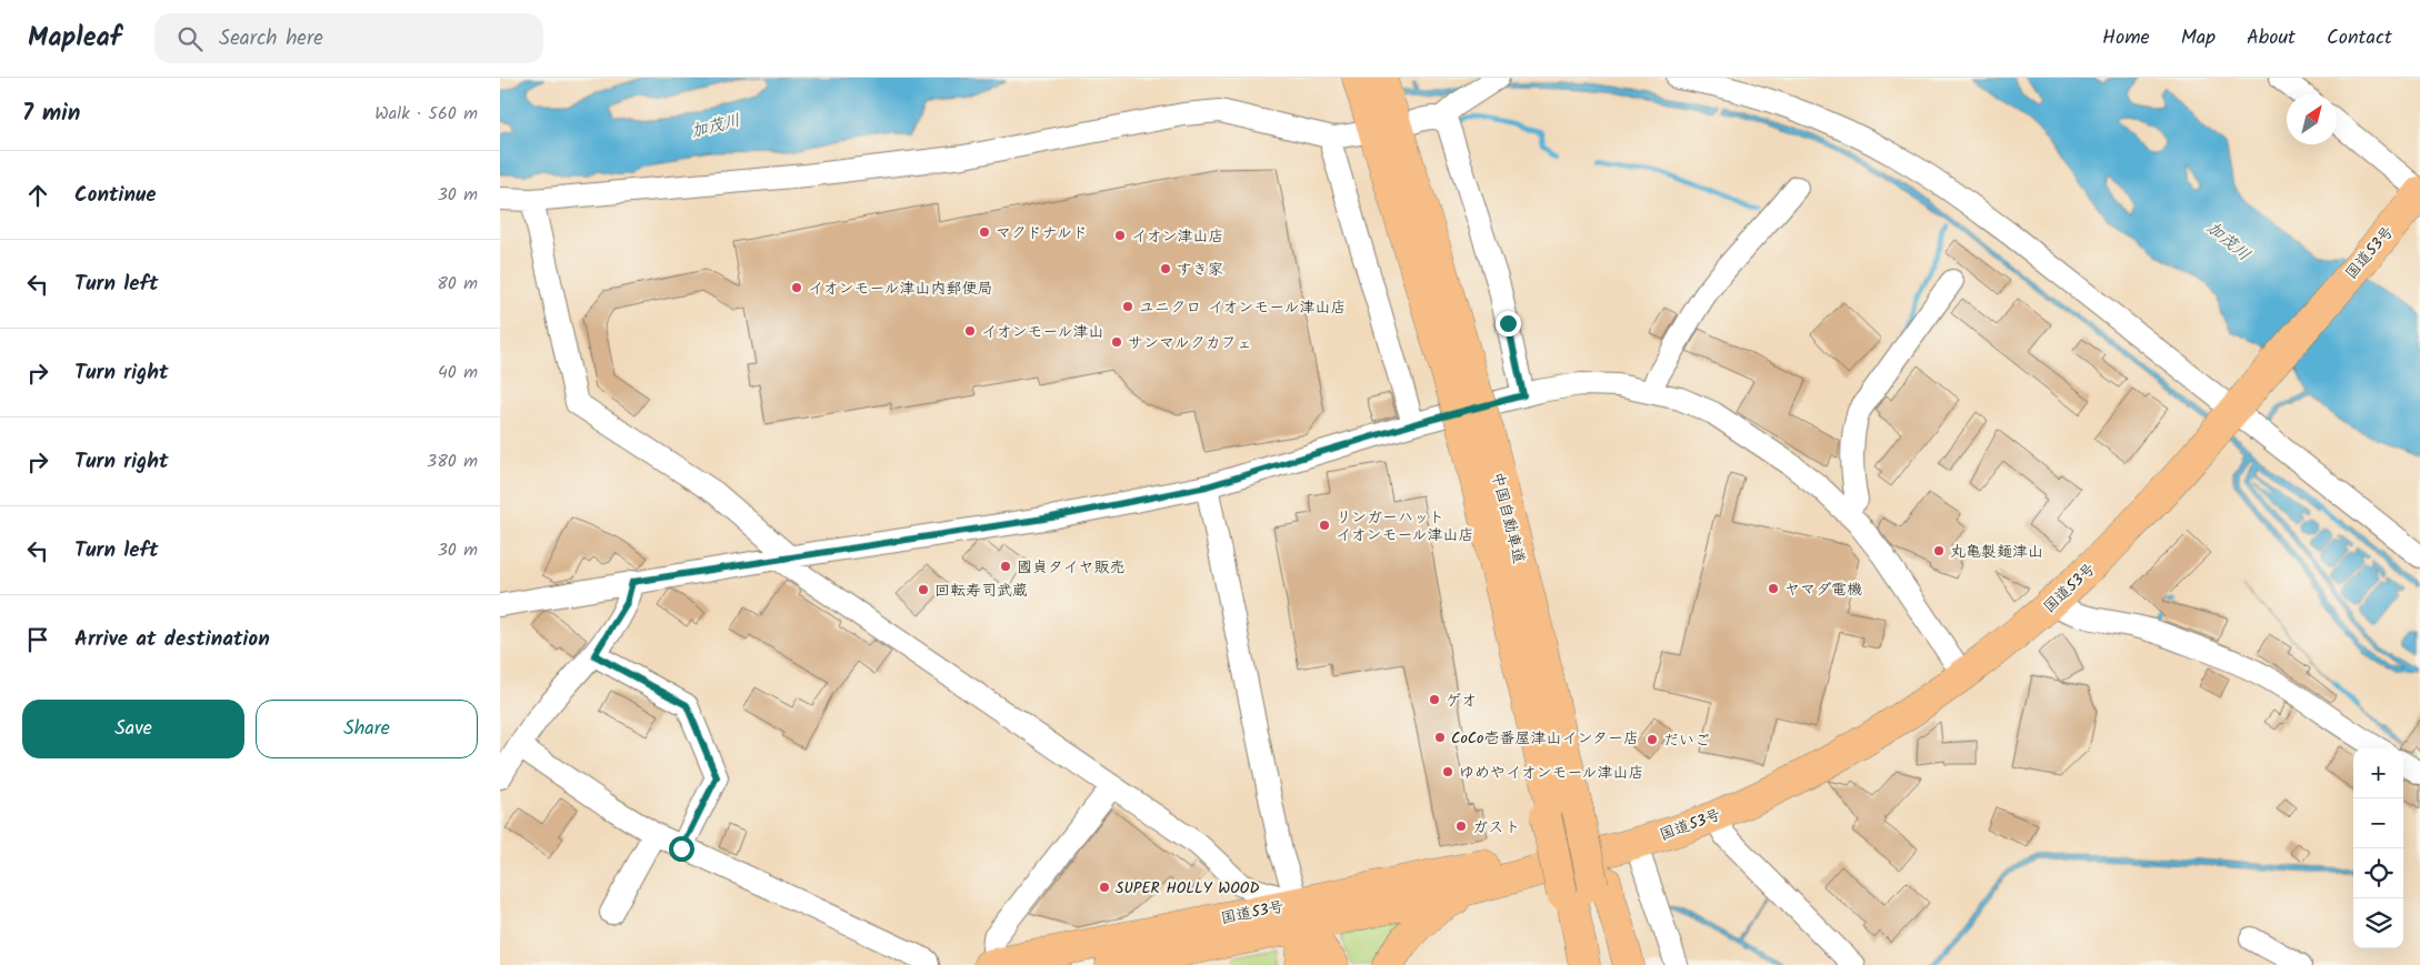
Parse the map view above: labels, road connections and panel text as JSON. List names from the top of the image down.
{
  "streets": {
    "highway": ["国道53号", "中国自動車道"]
  },
  "water": ["加茂川"],
  "places": [
    "マクドナルド",
    "イオン津山店",
    "すき家",
    "イオンモール津山内郵便局",
    "ユニクロ イオンモール津山店",
    "イオンモール津山",
    "サンマルクカフェ",
    "リンガーハット イオンモール津山店",
    "丸亀製麺津山",
    "國貞タイヤ販売",
    "ヤマダ電機",
    "回転寿司武蔵",
    "ゲオ",
    "CoCo壱番屋津山インター店",
    "だいご",
    "ゆめやイオンモール津山店",
    "ガスト",
    "SUPER HOLLY WOOD"
  ],
  "north": "top right",
  "page": {
    "header": "Mapleaf",
    "search": "Search here",
    "nav": [
      "Home",
      "Map",
      "About",
      "Contact"
    ],
    "heading": ["7 min", "Walk · 560 m"],
    "list": [
      ["Continue", "30 m"],
      ["Turn left", "80 m"],
      ["Turn right", "40 m"],
      ["Turn right", "380 m"],
      ["Turn left", "30 m"],
      "Arrive at destination"
    ],
    "buttons": ["Save", "Share"],
    "map_buttons": ["+", "−"]
  }
}
